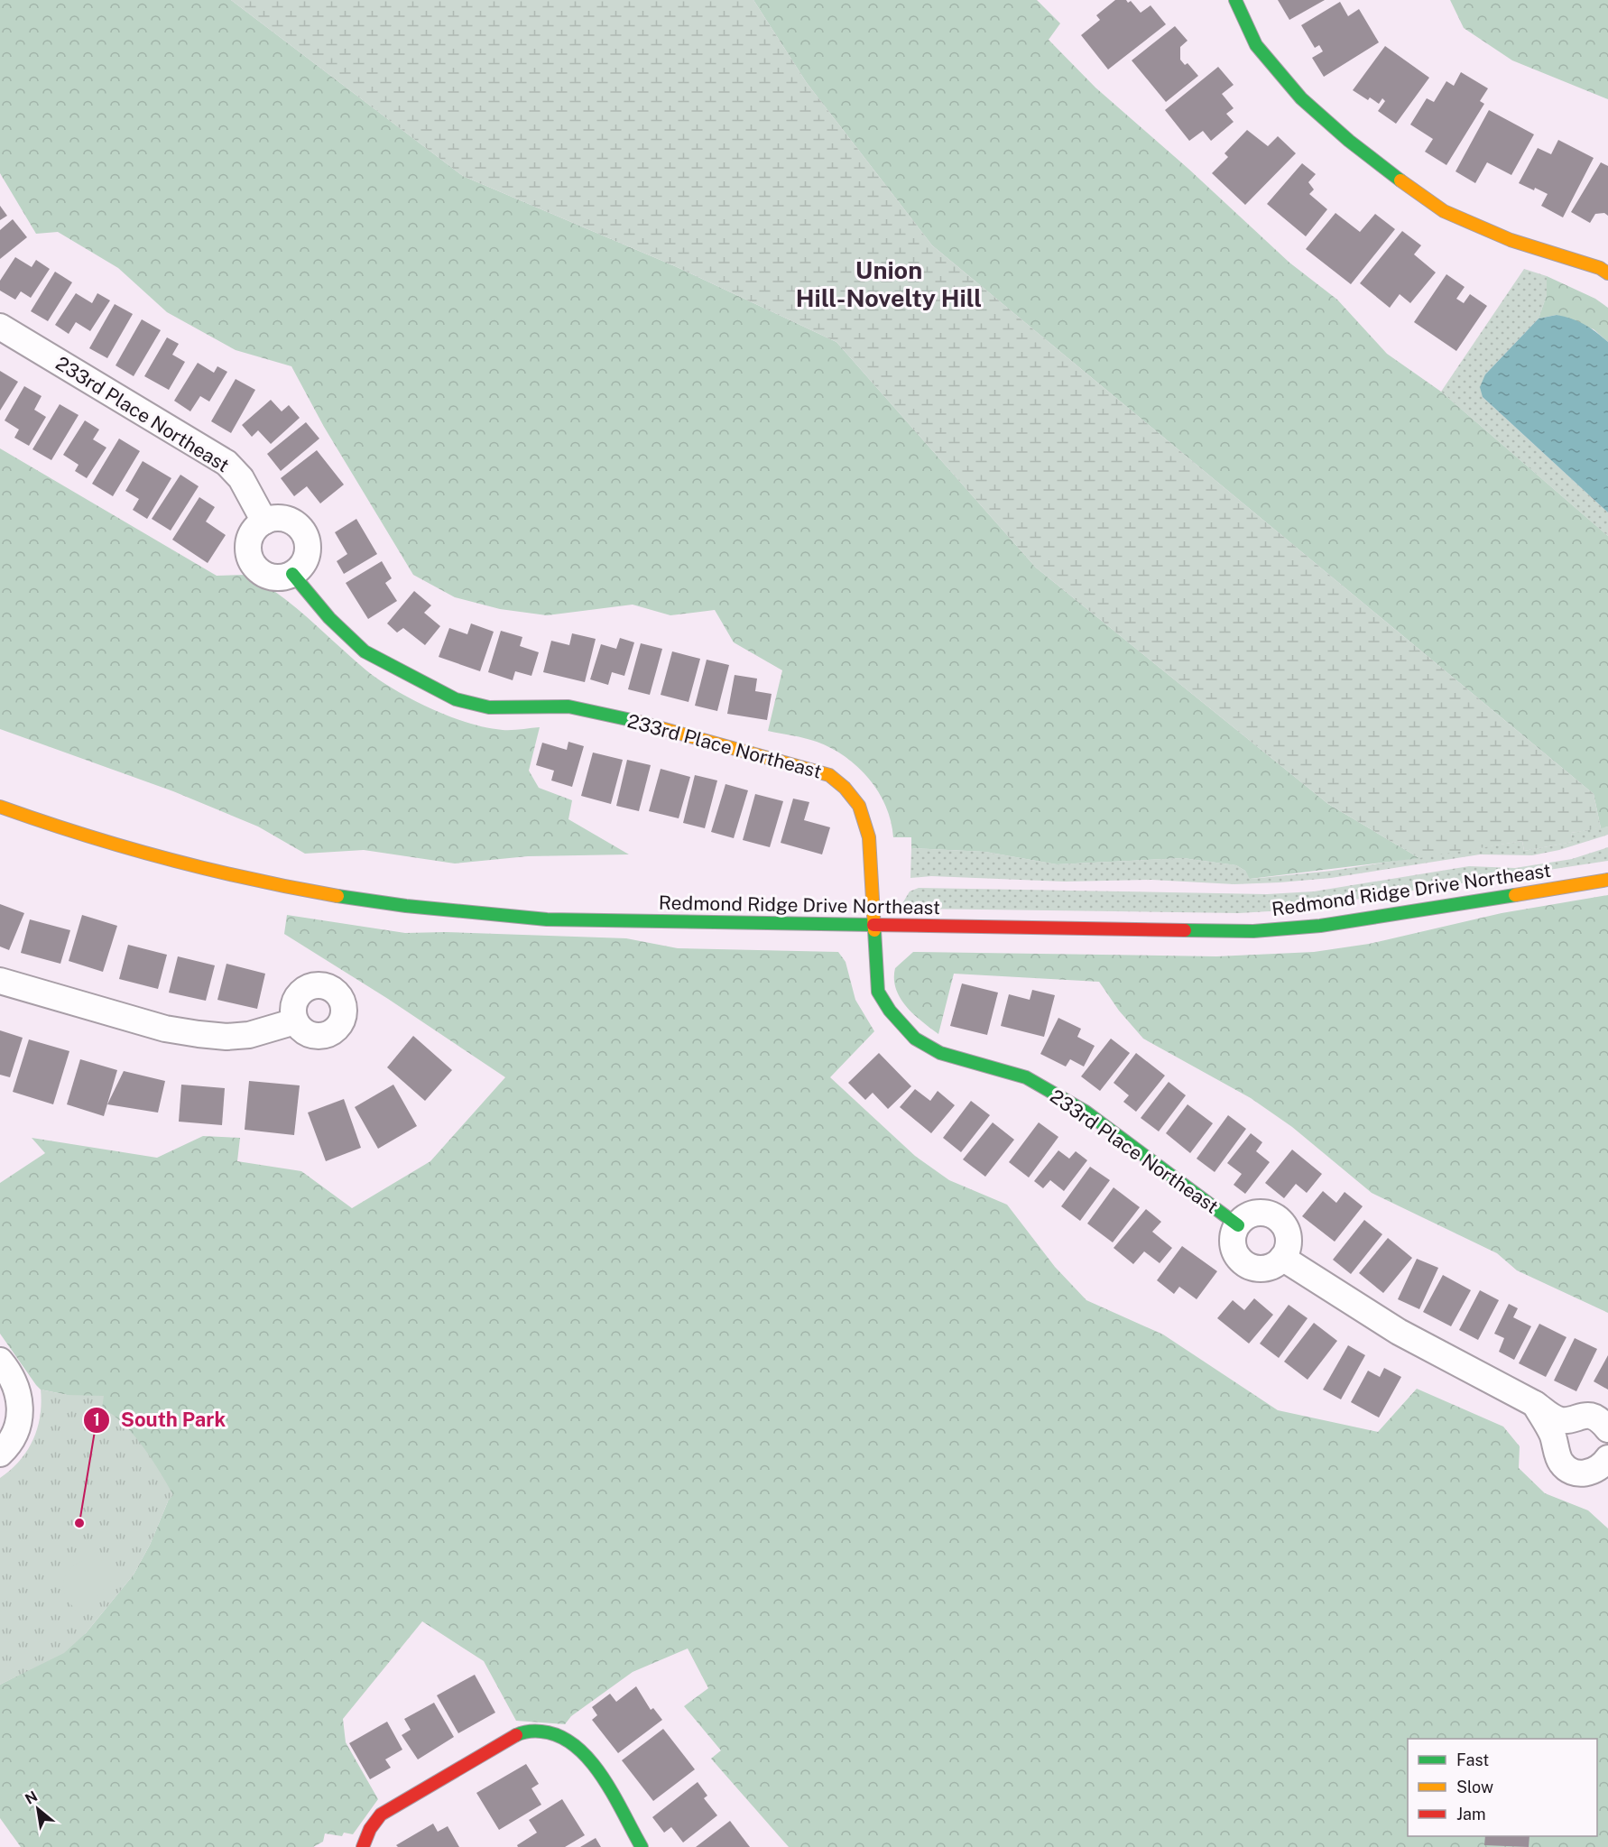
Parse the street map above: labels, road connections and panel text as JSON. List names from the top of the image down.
{
  "streets": {
    "street": ["233rd Place Northeast", "Redmond Ridge Drive Northeast"]
  },
  "crossings": [
    ["233rd Place Northeast", "Redmond Ridge Drive Northeast"]
  ],
  "districts": ["Union Hill-Novelty Hill"],
  "places": ["South Park"],
  "legend": ["Fast", "Slow", "Jam"],
  "north": "top left"
}
